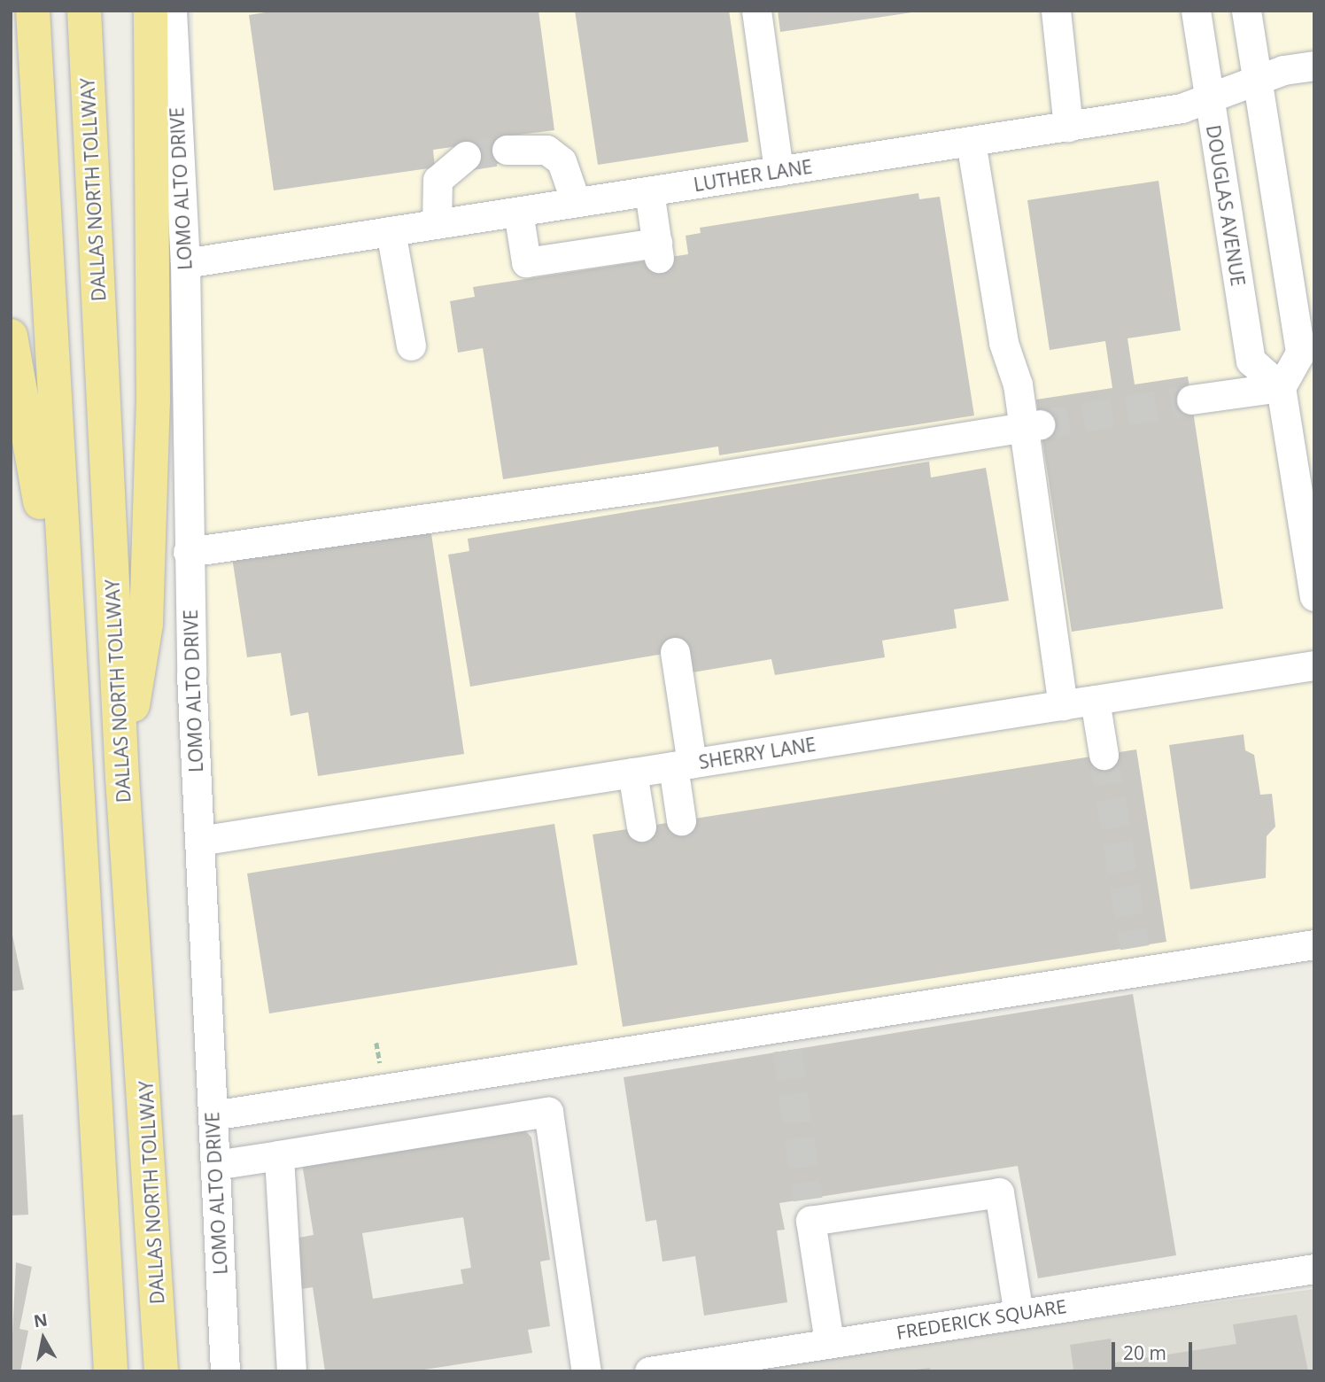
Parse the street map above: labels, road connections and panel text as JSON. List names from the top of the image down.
{
  "streets": {
    "highway": ["DALLAS NORTH TOLLWAY"],
    "street": [
      "LUTHER LANE",
      "LOMO ALTO DRIVE",
      "DOUGLAS AVENUE",
      "SHERRY LANE",
      "FREDERICK SQUARE"
    ]
  },
  "crossings": [
    ["LUTHER LANE", "LOMO ALTO DRIVE"],
    ["LUTHER LANE", "DOUGLAS AVENUE"],
    ["LOMO ALTO DRIVE", "SHERRY LANE"]
  ],
  "scale_bar": "20 m",
  "north": "top"
}
